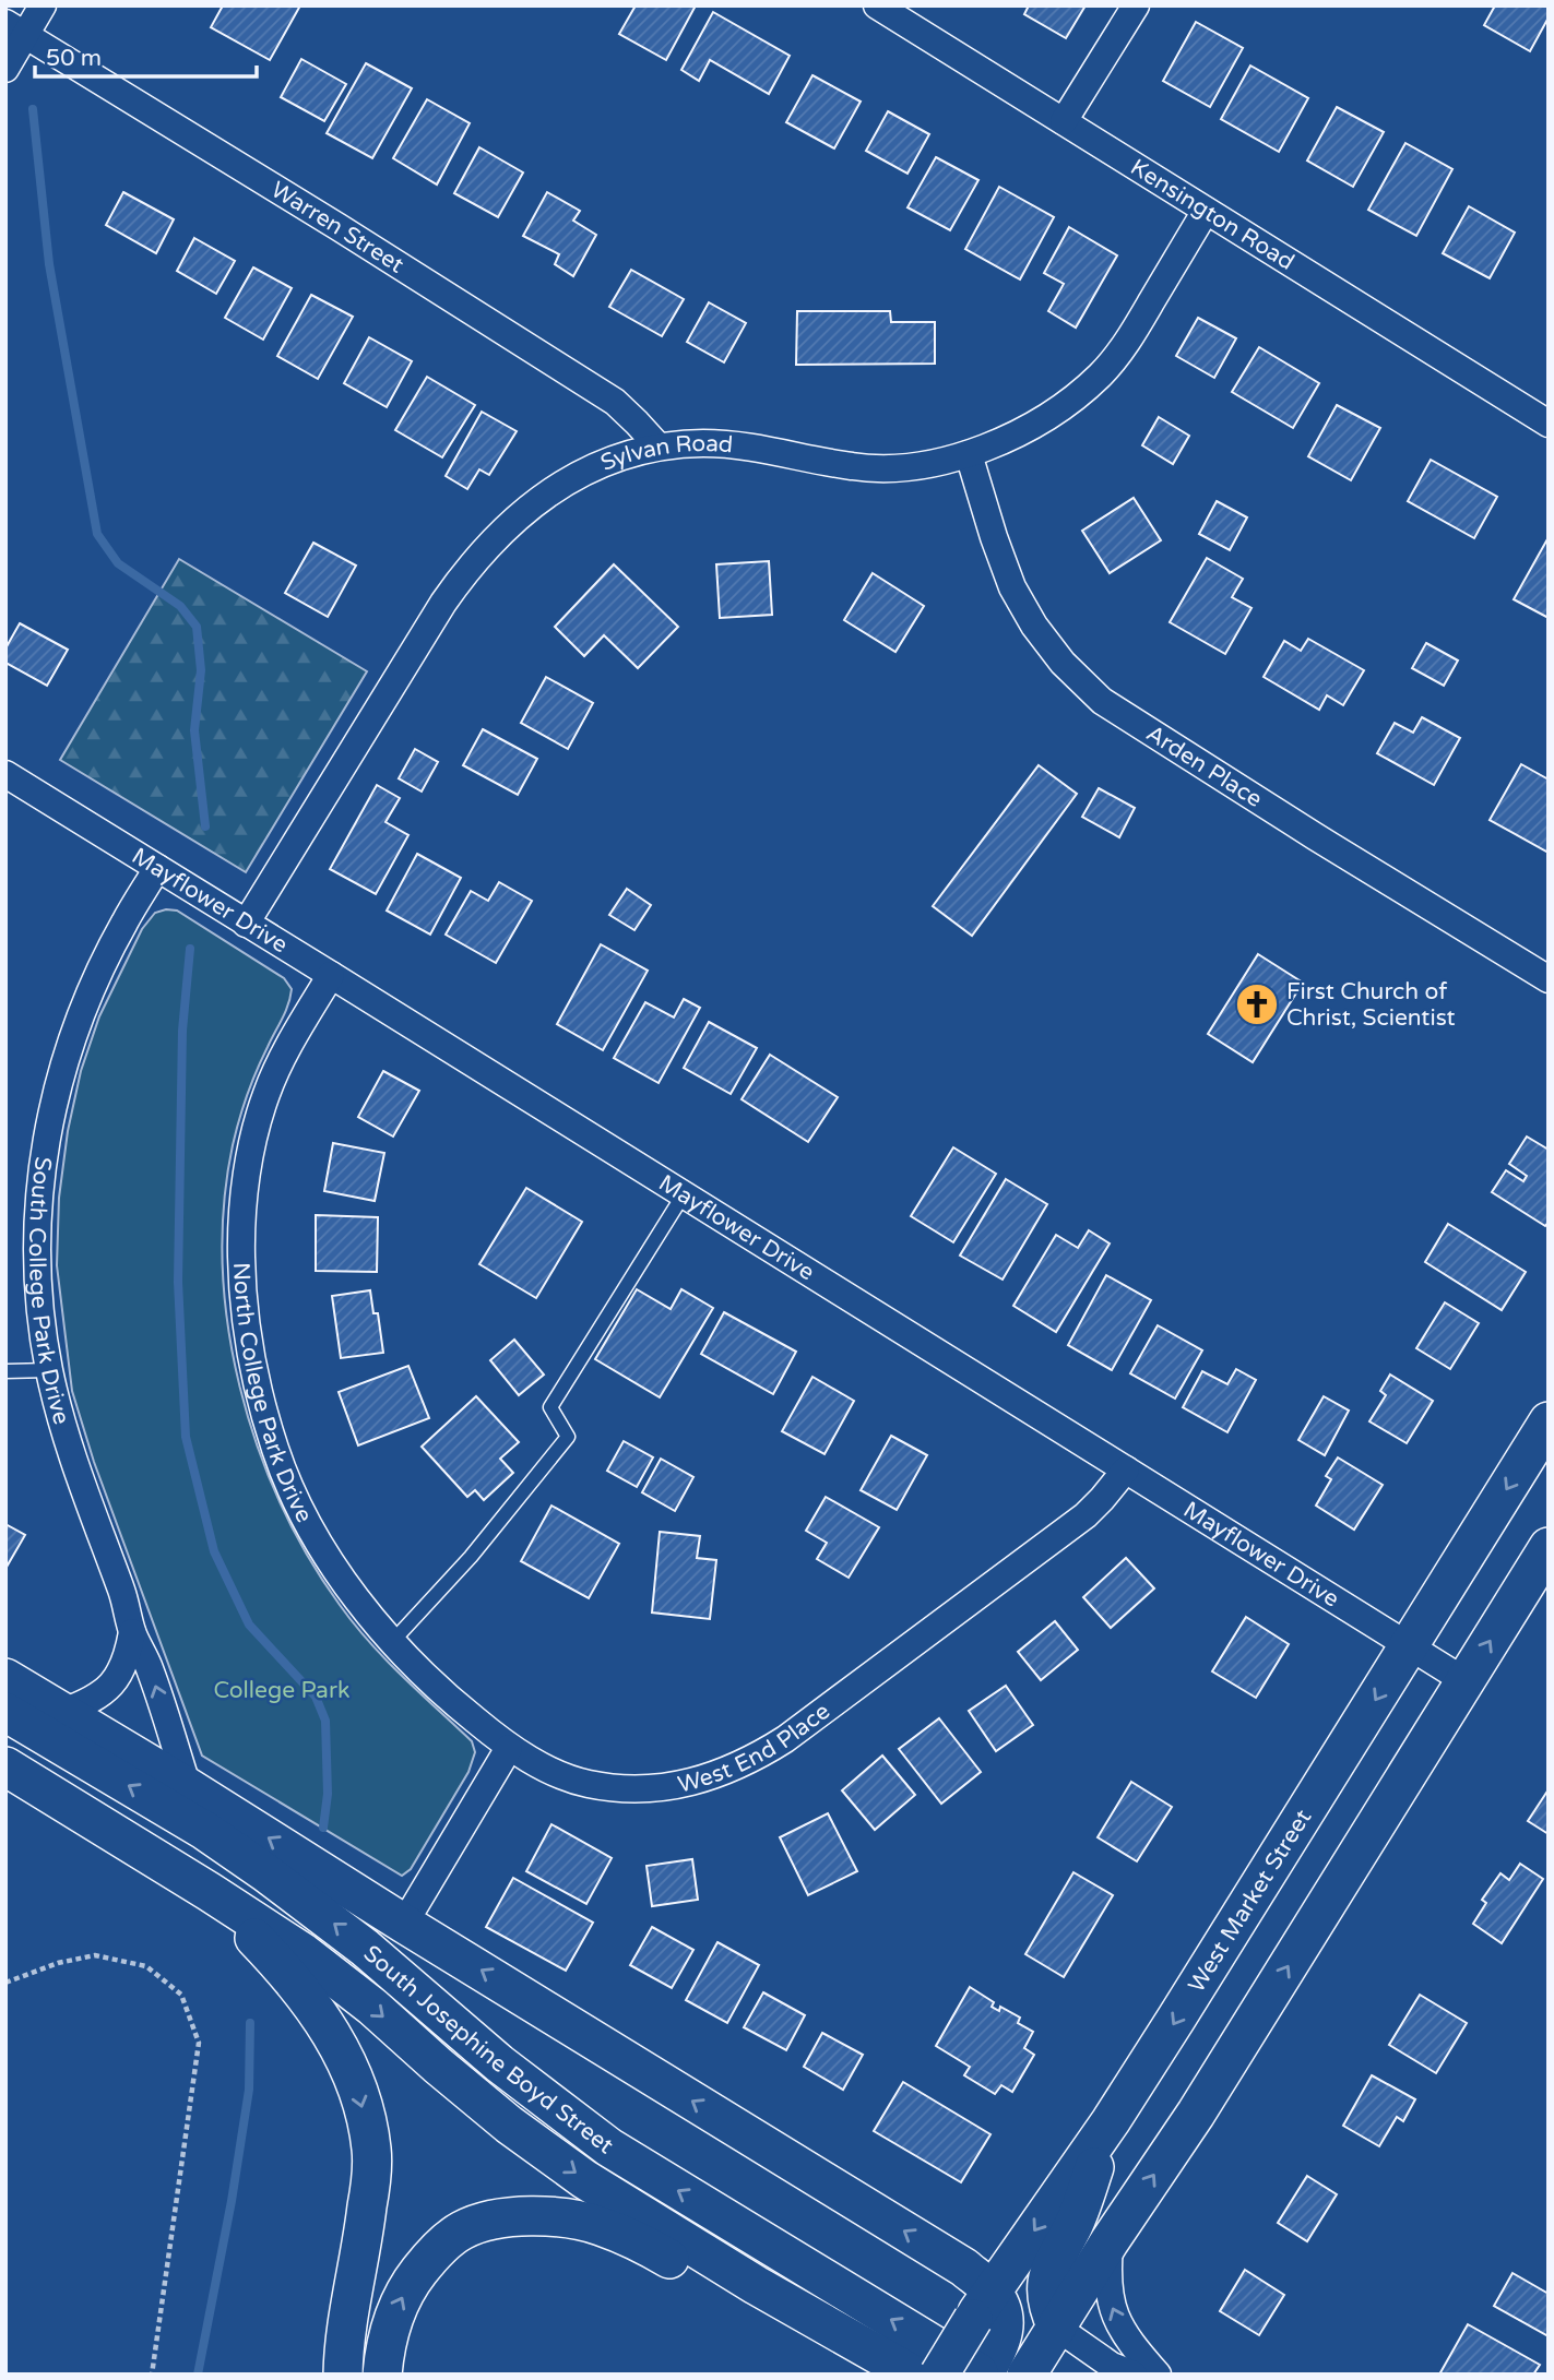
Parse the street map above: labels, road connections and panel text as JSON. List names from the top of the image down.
{
  "streets": {
    "main road": ["West Market Street", "South Josephine Boyd Street"],
    "street": [
      "Kensington Road",
      "Warren Street",
      "Sylvan Road",
      "Arden Place",
      "Mayflower Drive",
      "South College Park Drive",
      "North College Park Drive",
      "West End Place"
    ]
  },
  "crossings": [
    ["Kensington Road", "Sylvan Road"],
    ["Warren Street", "Sylvan Road"],
    ["Sylvan Road", "Arden Place"],
    ["Sylvan Road", "Mayflower Drive"],
    ["Mayflower Drive", "South College Park Drive"],
    ["Mayflower Drive", "North College Park Drive"],
    ["Mayflower Drive", "West End Place"],
    ["Mayflower Drive", "West Market Street"],
    ["South College Park Drive", "South Josephine Boyd Street"],
    ["North College Park Drive", "West End Place"],
    ["West Market Street", "South Josephine Boyd Street"]
  ],
  "parks": ["College Park"],
  "places": {
    "church": ["First Church of Christ, Scientist"]
  },
  "scale_bar": "50 m"
}
